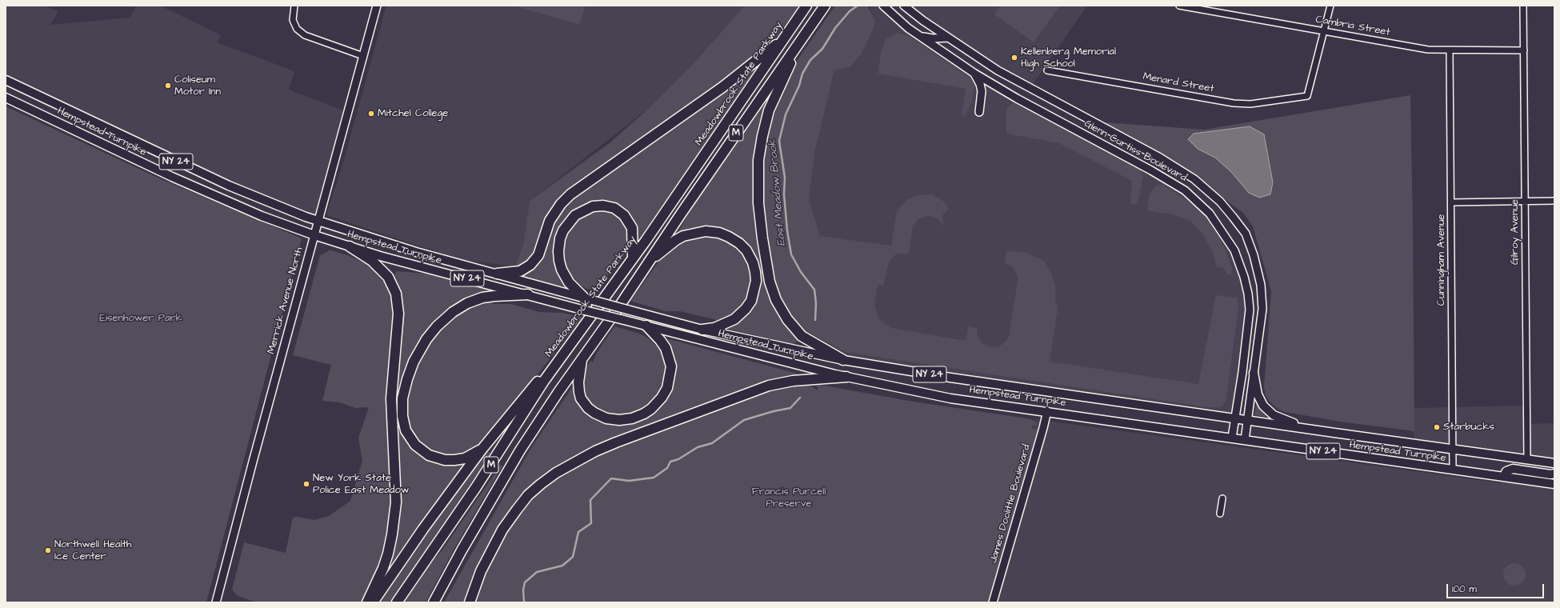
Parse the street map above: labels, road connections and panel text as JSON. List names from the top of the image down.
{
  "streets": {
    "highway": ["Meadowbrook State Parkway", "M"],
    "main road": [
      "Hempstead Turnpike",
      "Glenn Curtiss Boulevard",
      "NY 24",
      "Merrick Avenue North",
      "James Doolittle Boulevard"
    ],
    "street": [
      "Cambria Street",
      "Menard Street",
      "Gilroy Avenue",
      "Cunningham Avenue"
    ]
  },
  "crossings": [
    ["Cambria Street", "Menard Street"],
    ["Cambria Street", "Gilroy Avenue"],
    ["Cambria Street", "Cunningham Avenue"],
    ["Hempstead Turnpike", "Glenn Curtiss Boulevard"],
    ["Hempstead Turnpike", "Gilroy Avenue"],
    ["Hempstead Turnpike", "Cunningham Avenue"],
    ["Hempstead Turnpike", "Merrick Avenue North"],
    ["Hempstead Turnpike", "James Doolittle Boulevard"]
  ],
  "water": ["East Meadow Brook"],
  "parks": ["Eisenhower Park", "Francis Purcell Preserve"],
  "places": [
    "Kellenberg Memorial High School",
    "Coliseum Motor Inn",
    "Mitchel College",
    "Starbucks",
    "New York State Police East Meadow",
    "Northwell Health Ice Center"
  ],
  "scale_bar": "100 m"
}
